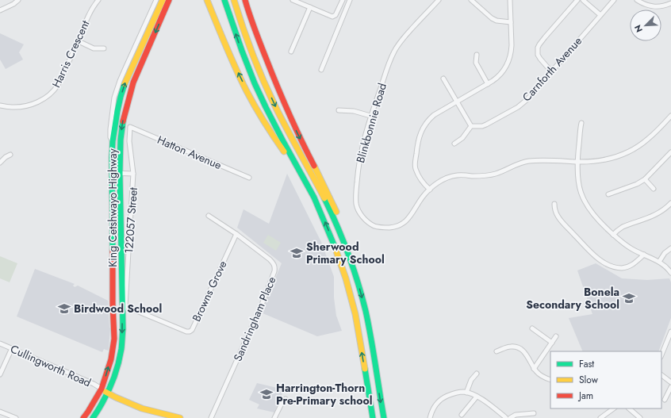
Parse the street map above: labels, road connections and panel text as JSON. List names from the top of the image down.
{
  "streets": {
    "main road": ["King Cetshwayo Highway"],
    "street": [
      "Harris Crescent",
      "Carnforth Avenue",
      "Blinkbonnie Road",
      "Hatton Avenue",
      "122057 Street",
      "Browns Grove",
      "Sandringham Place",
      "Cullingworth Road"
    ]
  },
  "crossings": [
    ["Hatton Avenue", "122057 Street"],
    ["King Cetshwayo Highway", "122057 Street"],
    ["King Cetshwayo Highway", "Cullingworth Road"],
    ["122057 Street", "Browns Grove"],
    ["Browns Grove", "Sandringham Place"]
  ],
  "places": {
    "school or university": [
      "Sherwood Primary School",
      "Bonela Secondary School",
      "Birdwood School",
      "Harrington-Thorn Pre-Primary school"
    ]
  },
  "legend": ["Fast", "Slow", "Jam"],
  "north": "bottom left"
}
